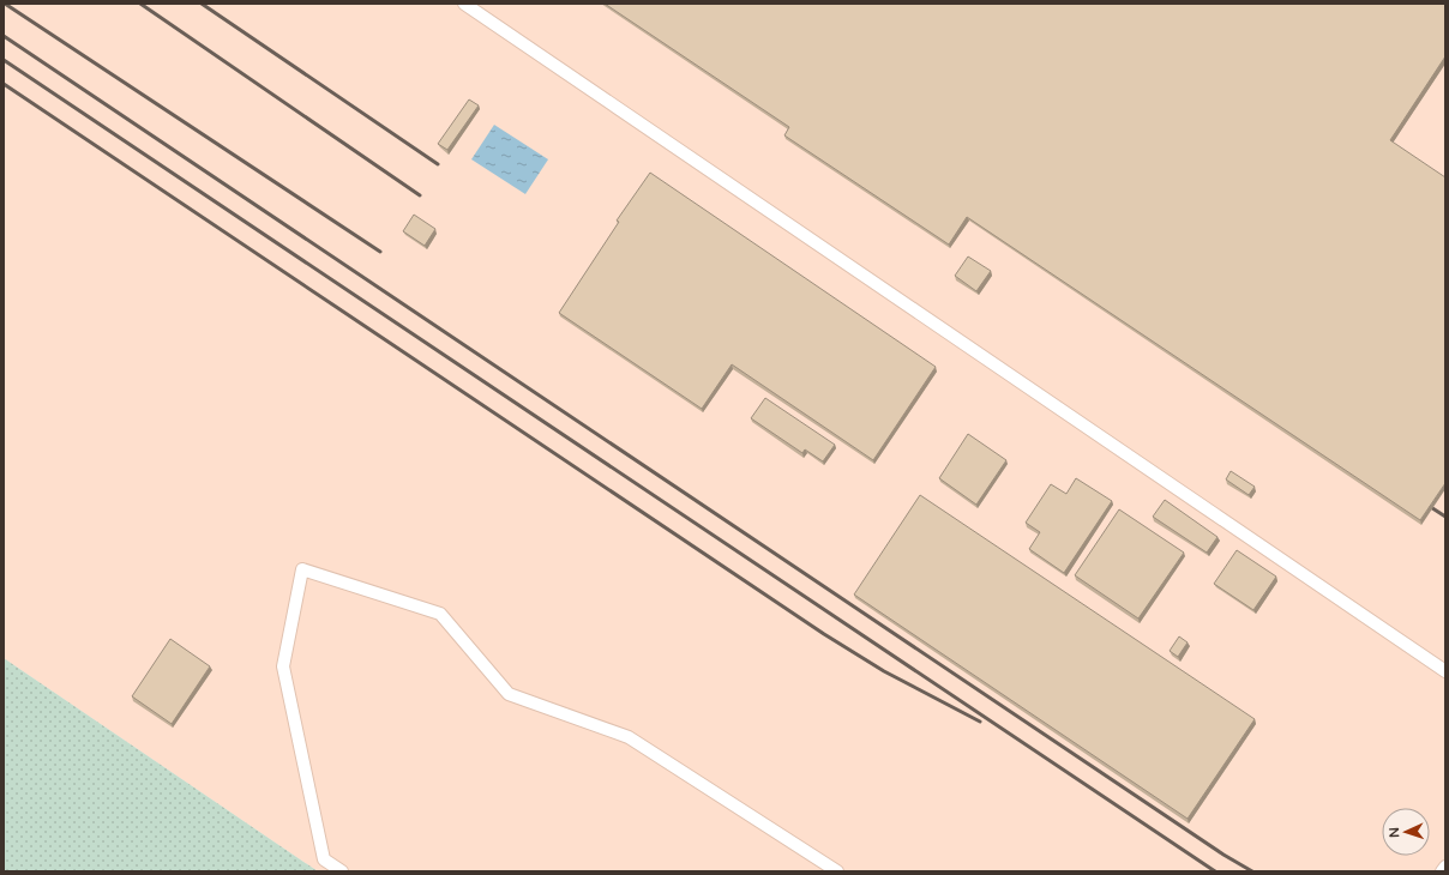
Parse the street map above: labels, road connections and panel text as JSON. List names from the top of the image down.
{
  "north": "left"
}
